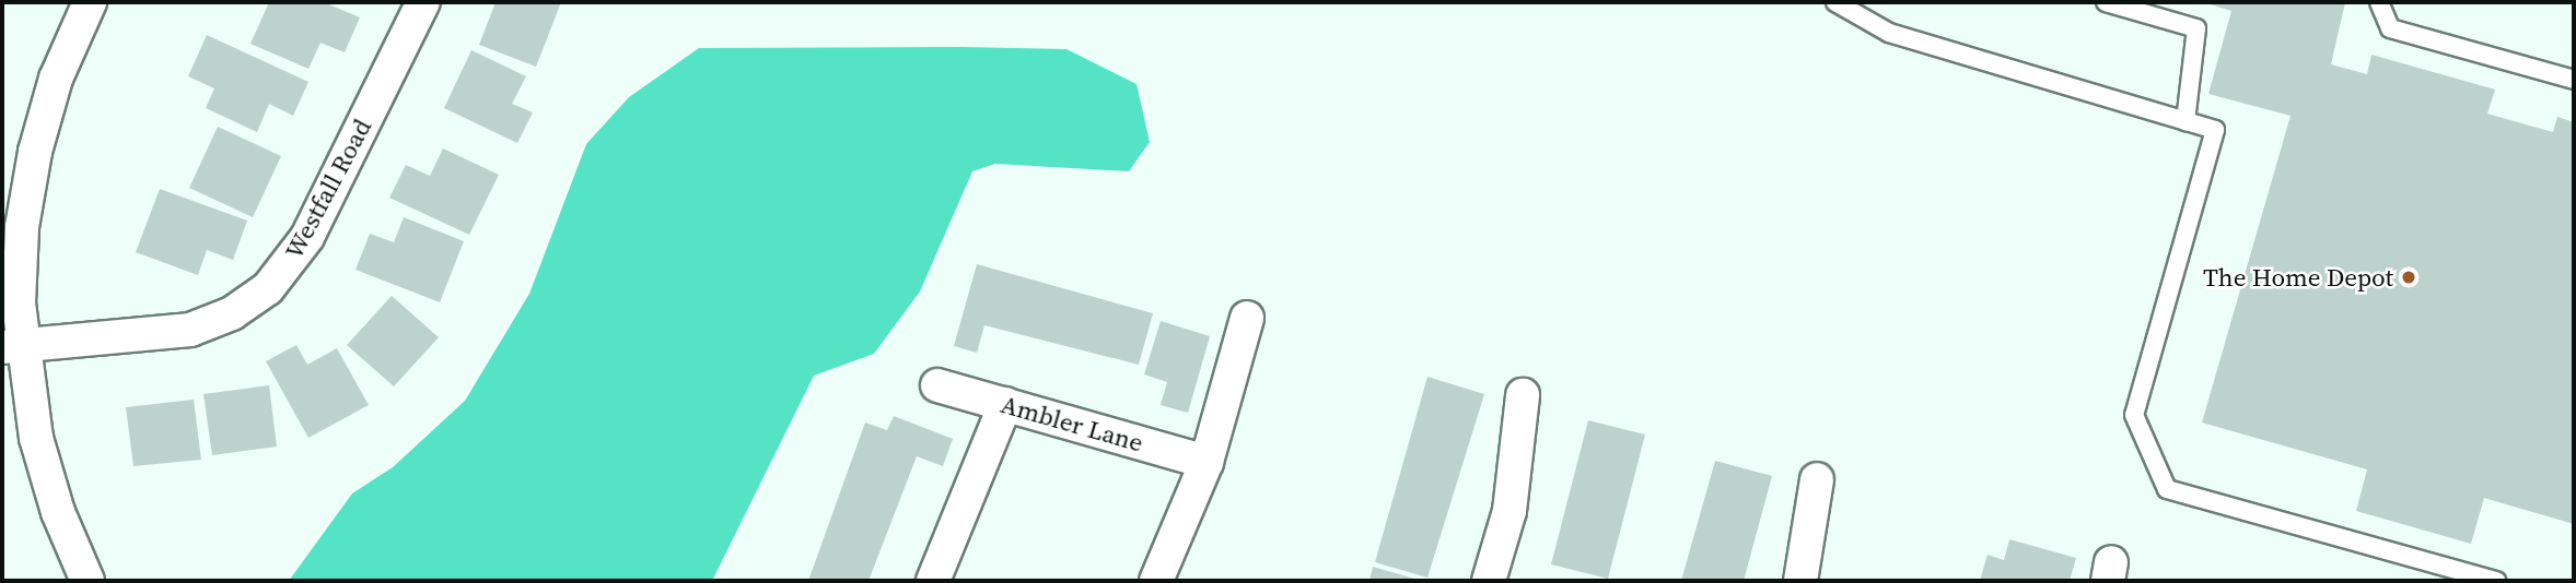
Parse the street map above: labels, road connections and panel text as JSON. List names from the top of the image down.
{
  "streets": {
    "street": ["Westfall Road", "Ambler Lane"]
  },
  "places": ["The Home Depot"]
}
